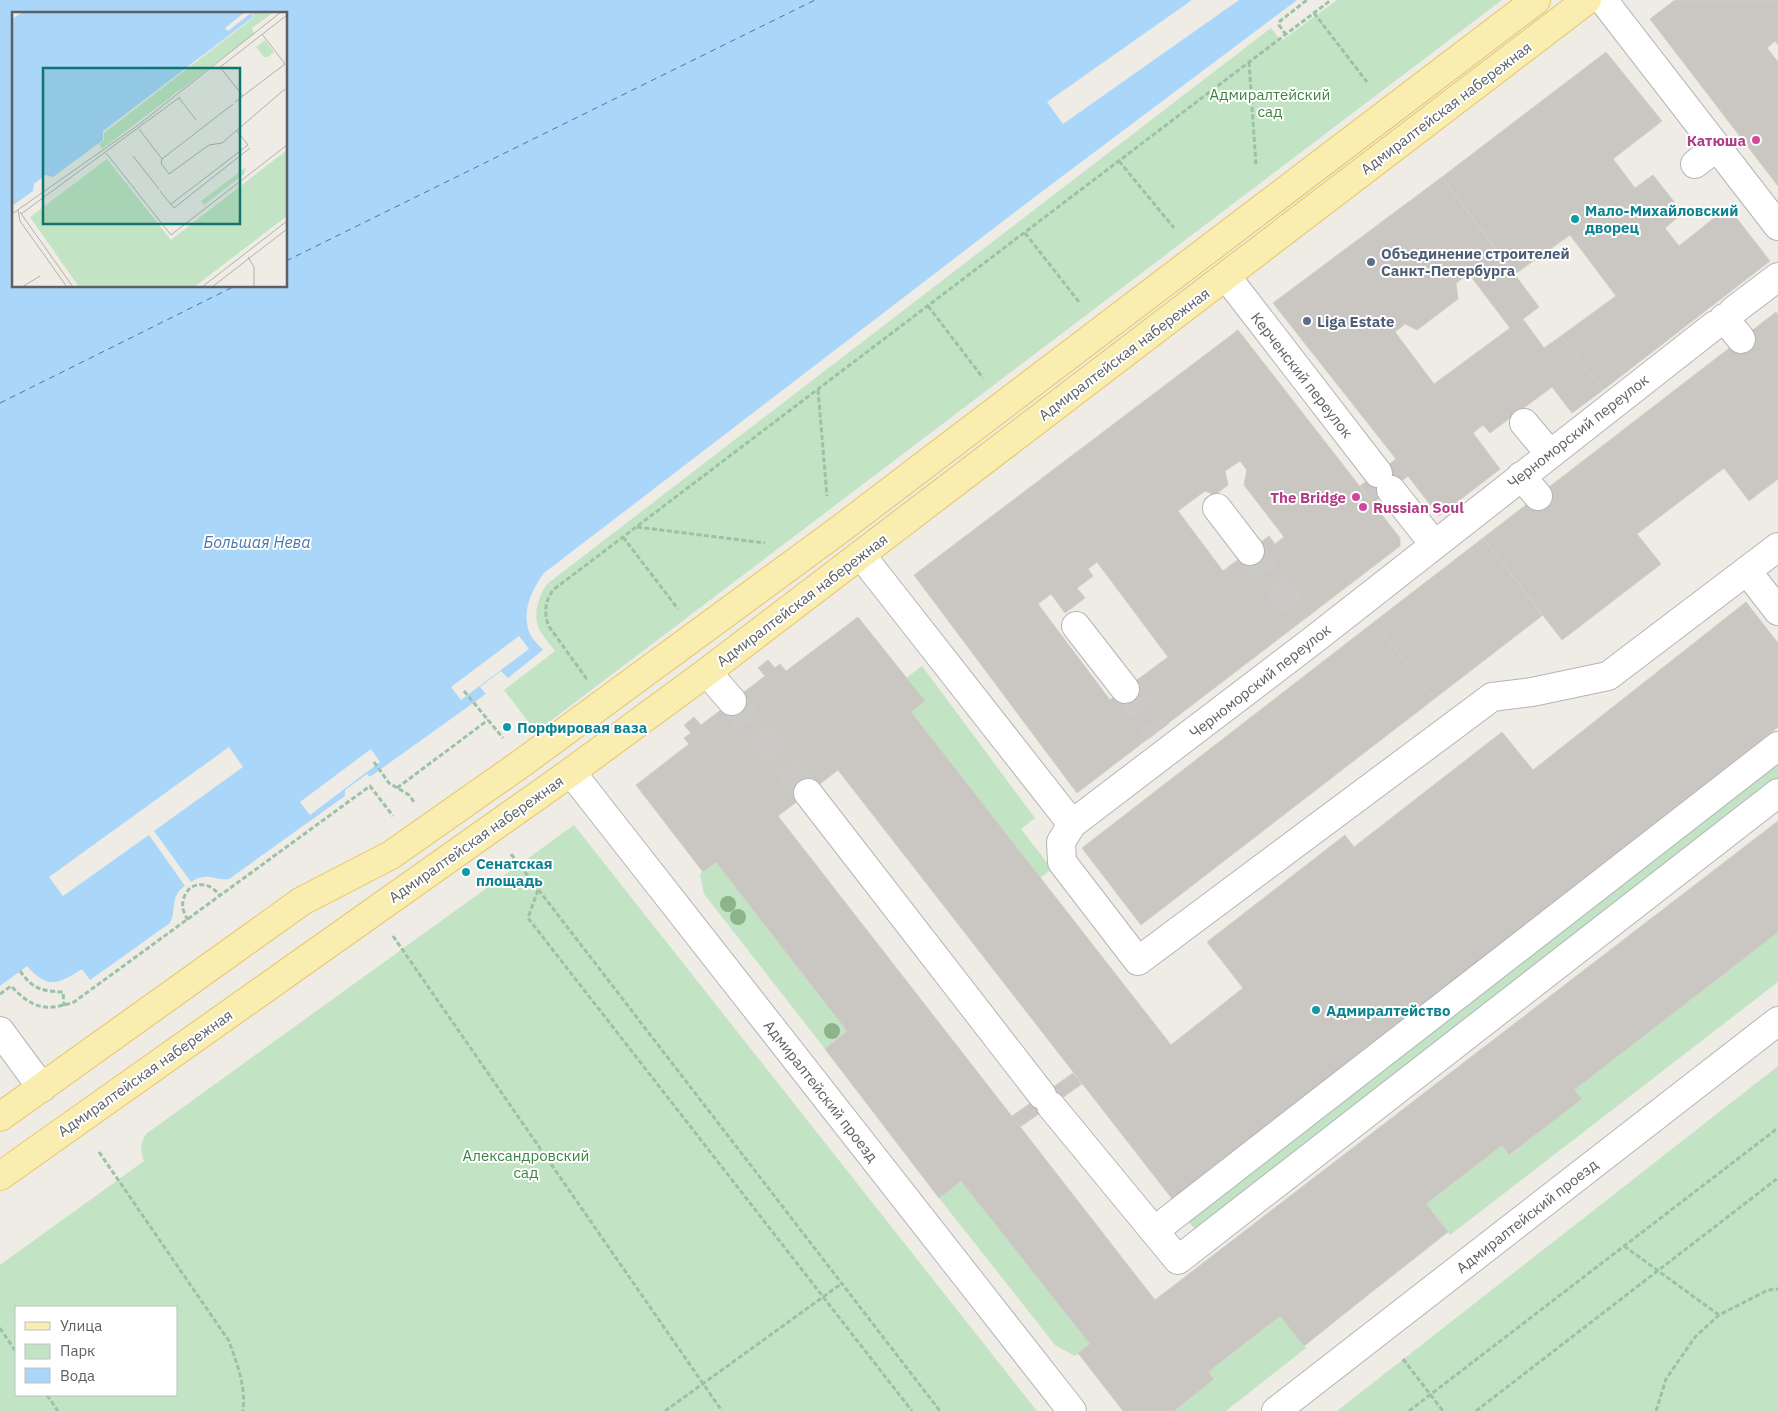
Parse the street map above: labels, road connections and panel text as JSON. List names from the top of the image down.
{
  "streets": {
    "main road": ["Адмиралтейская набережная"],
    "street": ["Керченский переулок", "Черноморский переулок", "Адмиралтейский проезд"]
  },
  "crossings": [
    ["Адмиралтейская набережная", "Керченский переулок"],
    ["Адмиралтейская набережная", "Адмиралтейский проезд"],
    ["Керченский переулок", "Черноморский переулок"]
  ],
  "water": ["Большая Нева"],
  "parks": ["Адмиралтейский сад", "Александровский сад"],
  "places": [
    "Катюша",
    "Мало-Михайловский дворец",
    "Объединение строителей Санкт-Петербурга",
    "Liga Estate",
    "The Bridge",
    "Russian Soul",
    "Порфировая ваза",
    "Сенатская площадь",
    "Адмиралтейство"
  ],
  "legend": ["Улица", "Парк", "Вода"]
}
